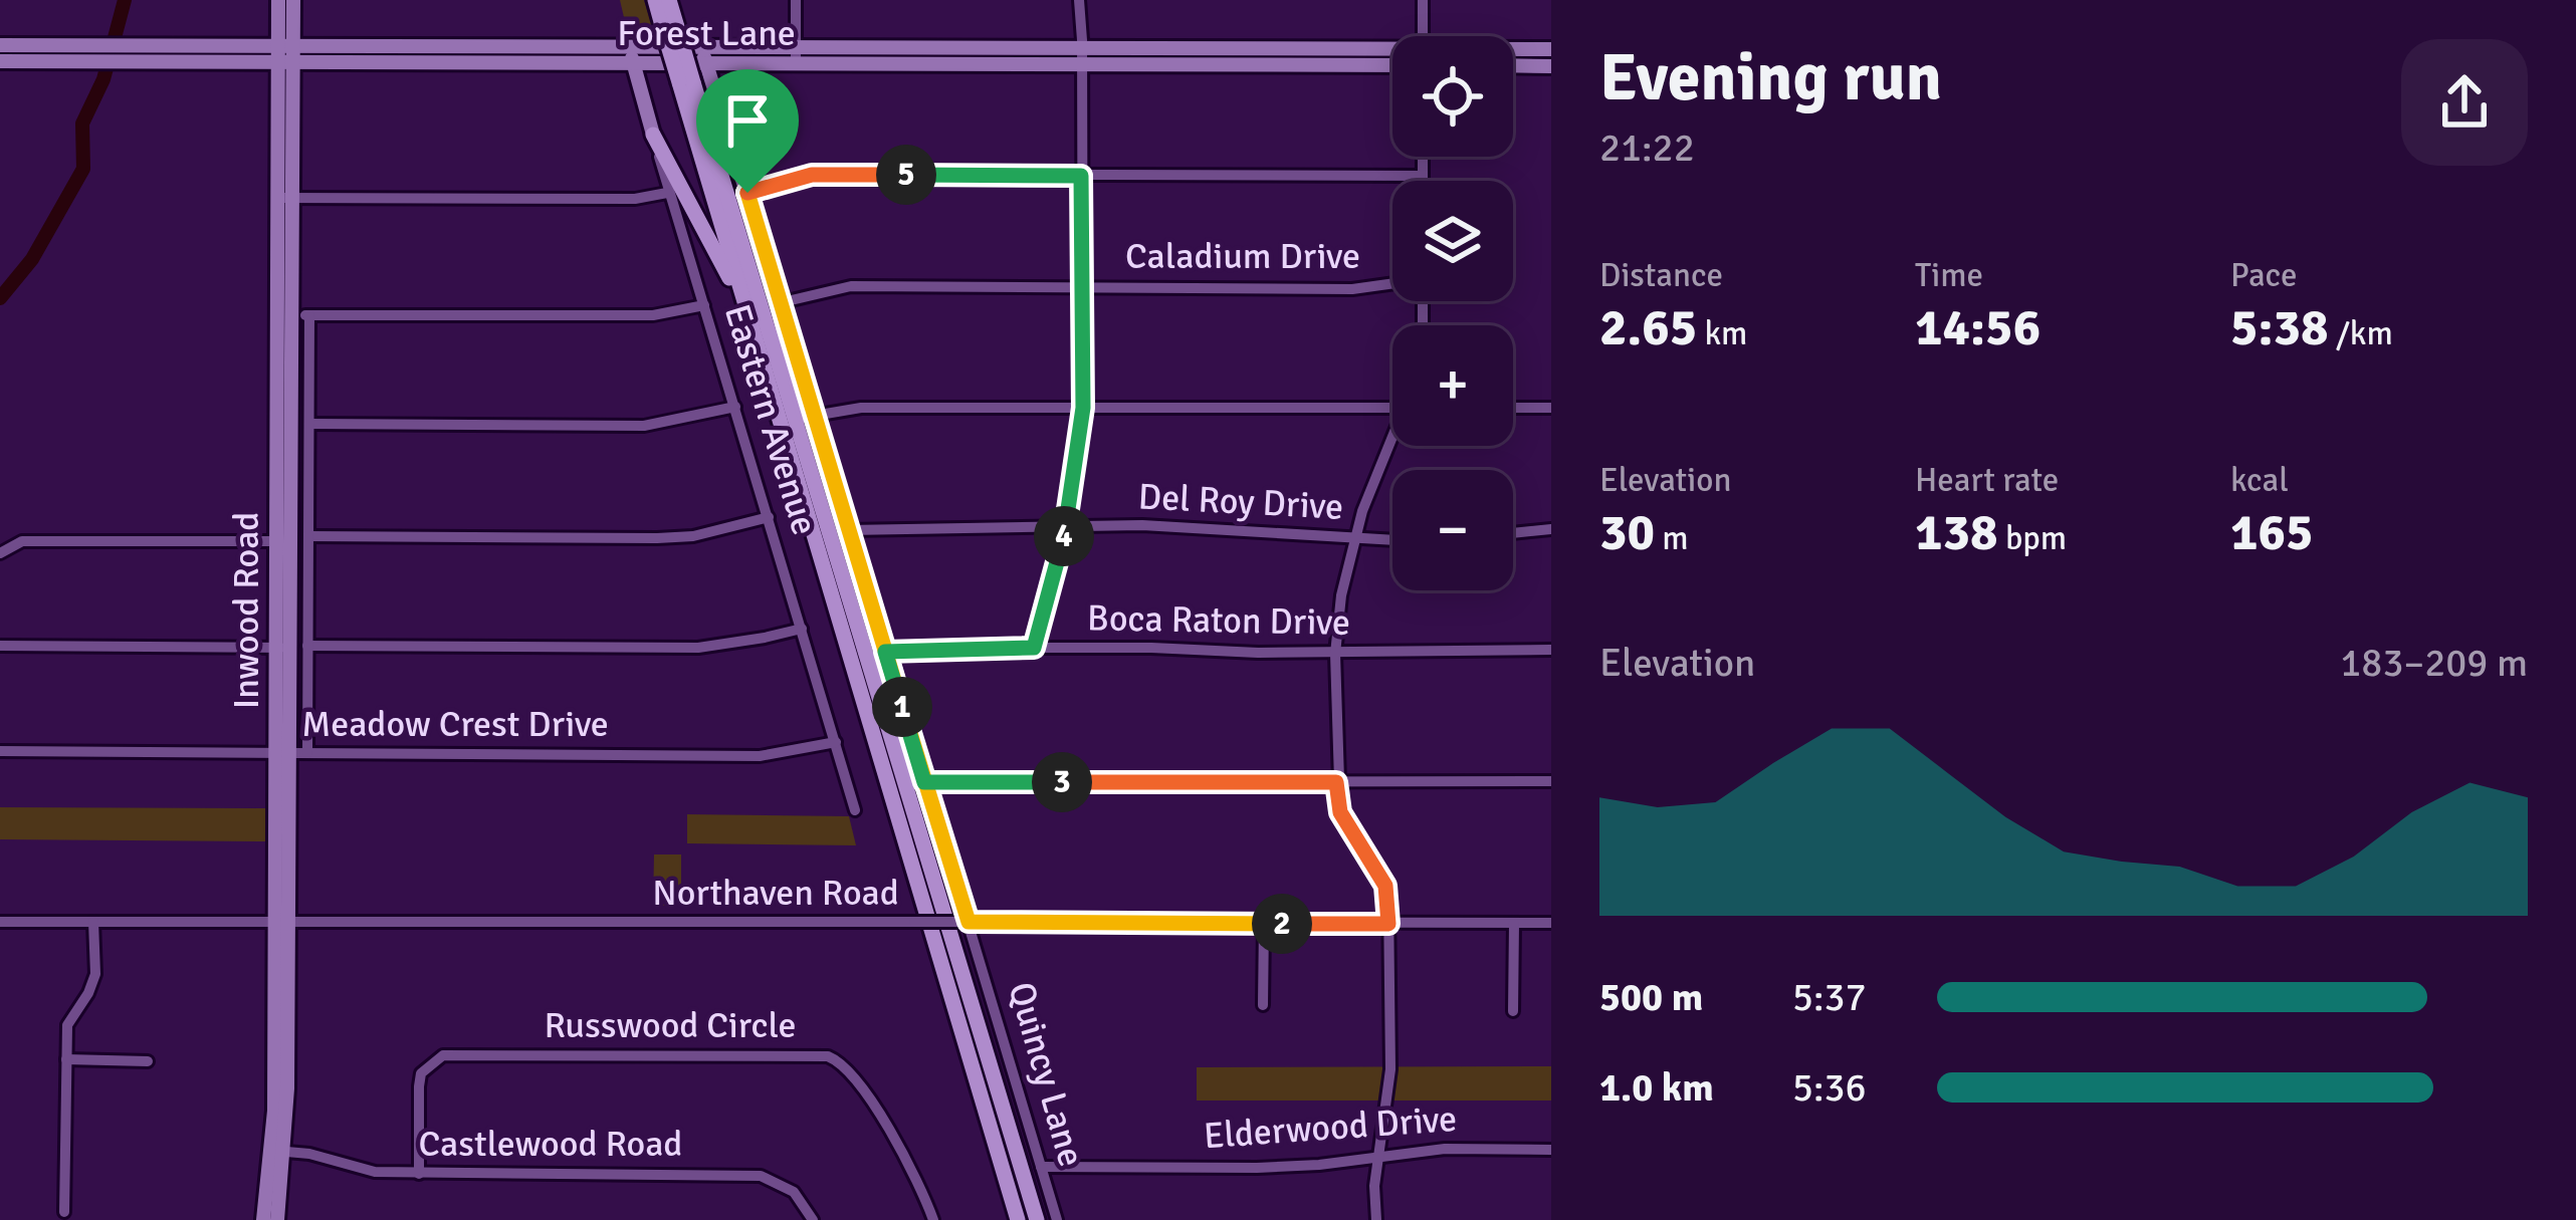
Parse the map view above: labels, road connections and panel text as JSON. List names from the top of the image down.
{
  "streets": {
    "main road": [
      "Forest Lane",
      "Eastern Avenue",
      "Inwood Road",
      "Quincy Lane"
    ],
    "street": [
      "Caladium Drive",
      "Del Roy Drive",
      "Boca Raton Drive",
      "Meadow Crest Drive",
      "Northaven Road",
      "Russwood Circle",
      "Elderwood Drive",
      "Castlewood Road"
    ]
  },
  "crossings": [
    ["Forest Lane", "Eastern Avenue"],
    ["Forest Lane", "Inwood Road"],
    ["Forest Lane", "Quincy Lane"],
    ["Caladium Drive", "Quincy Lane"],
    ["Eastern Avenue", "Meadow Crest Drive"],
    ["Del Roy Drive", "Quincy Lane"],
    ["Inwood Road", "Meadow Crest Drive"],
    ["Inwood Road", "Northaven Road"],
    ["Inwood Road", "Castlewood Road"],
    ["Boca Raton Drive", "Quincy Lane"],
    ["Northaven Road", "Quincy Lane"],
    ["Russwood Circle", "Castlewood Road"],
    ["Quincy Lane", "Elderwood Drive"]
  ],
  "page": {
    "heading": ["Evening run", "21:22"],
    "map_buttons": ["+", "−"],
    "pins": [
      "5",
      "4",
      "1",
      "3",
      "2"
    ],
    "stats": [
      ["Distance", "2.65 km"],
      ["Time", "14:56"],
      ["Pace", "5:38 /km"],
      ["Elevation", "30 m"],
      ["Heart rate", "138 bpm"],
      ["kcal", "165"]
    ],
    "chart": ["Elevation", "183–209 m"],
    "list": [
      {
        "name": "500 m",
        "note": "5:37"
      },
      {
        "name": "1.0 km",
        "note": "5:36"
      }
    ]
  }
}
